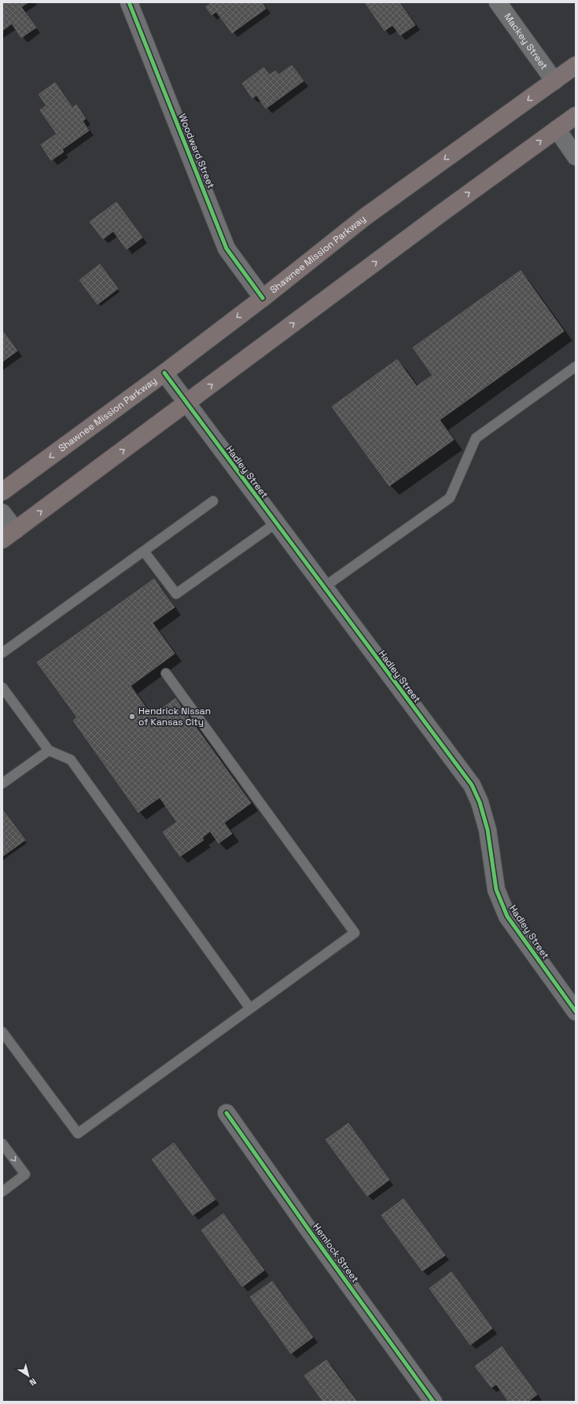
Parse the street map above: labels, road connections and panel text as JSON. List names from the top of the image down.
{
  "streets": {
    "highway": ["Shawnee Mission Parkway"],
    "street": [
      "Mackey Street",
      "Woodward Street",
      "Hadley Street",
      "Hemlock Street"
    ]
  },
  "crossings": [
    ["Mackey Street", "Shawnee Mission Parkway"],
    ["Woodward Street", "Shawnee Mission Parkway"],
    ["Shawnee Mission Parkway", "Hadley Street"]
  ],
  "places": ["Hendrick Nissan of Kansas City"],
  "north": "bottom right"
}
